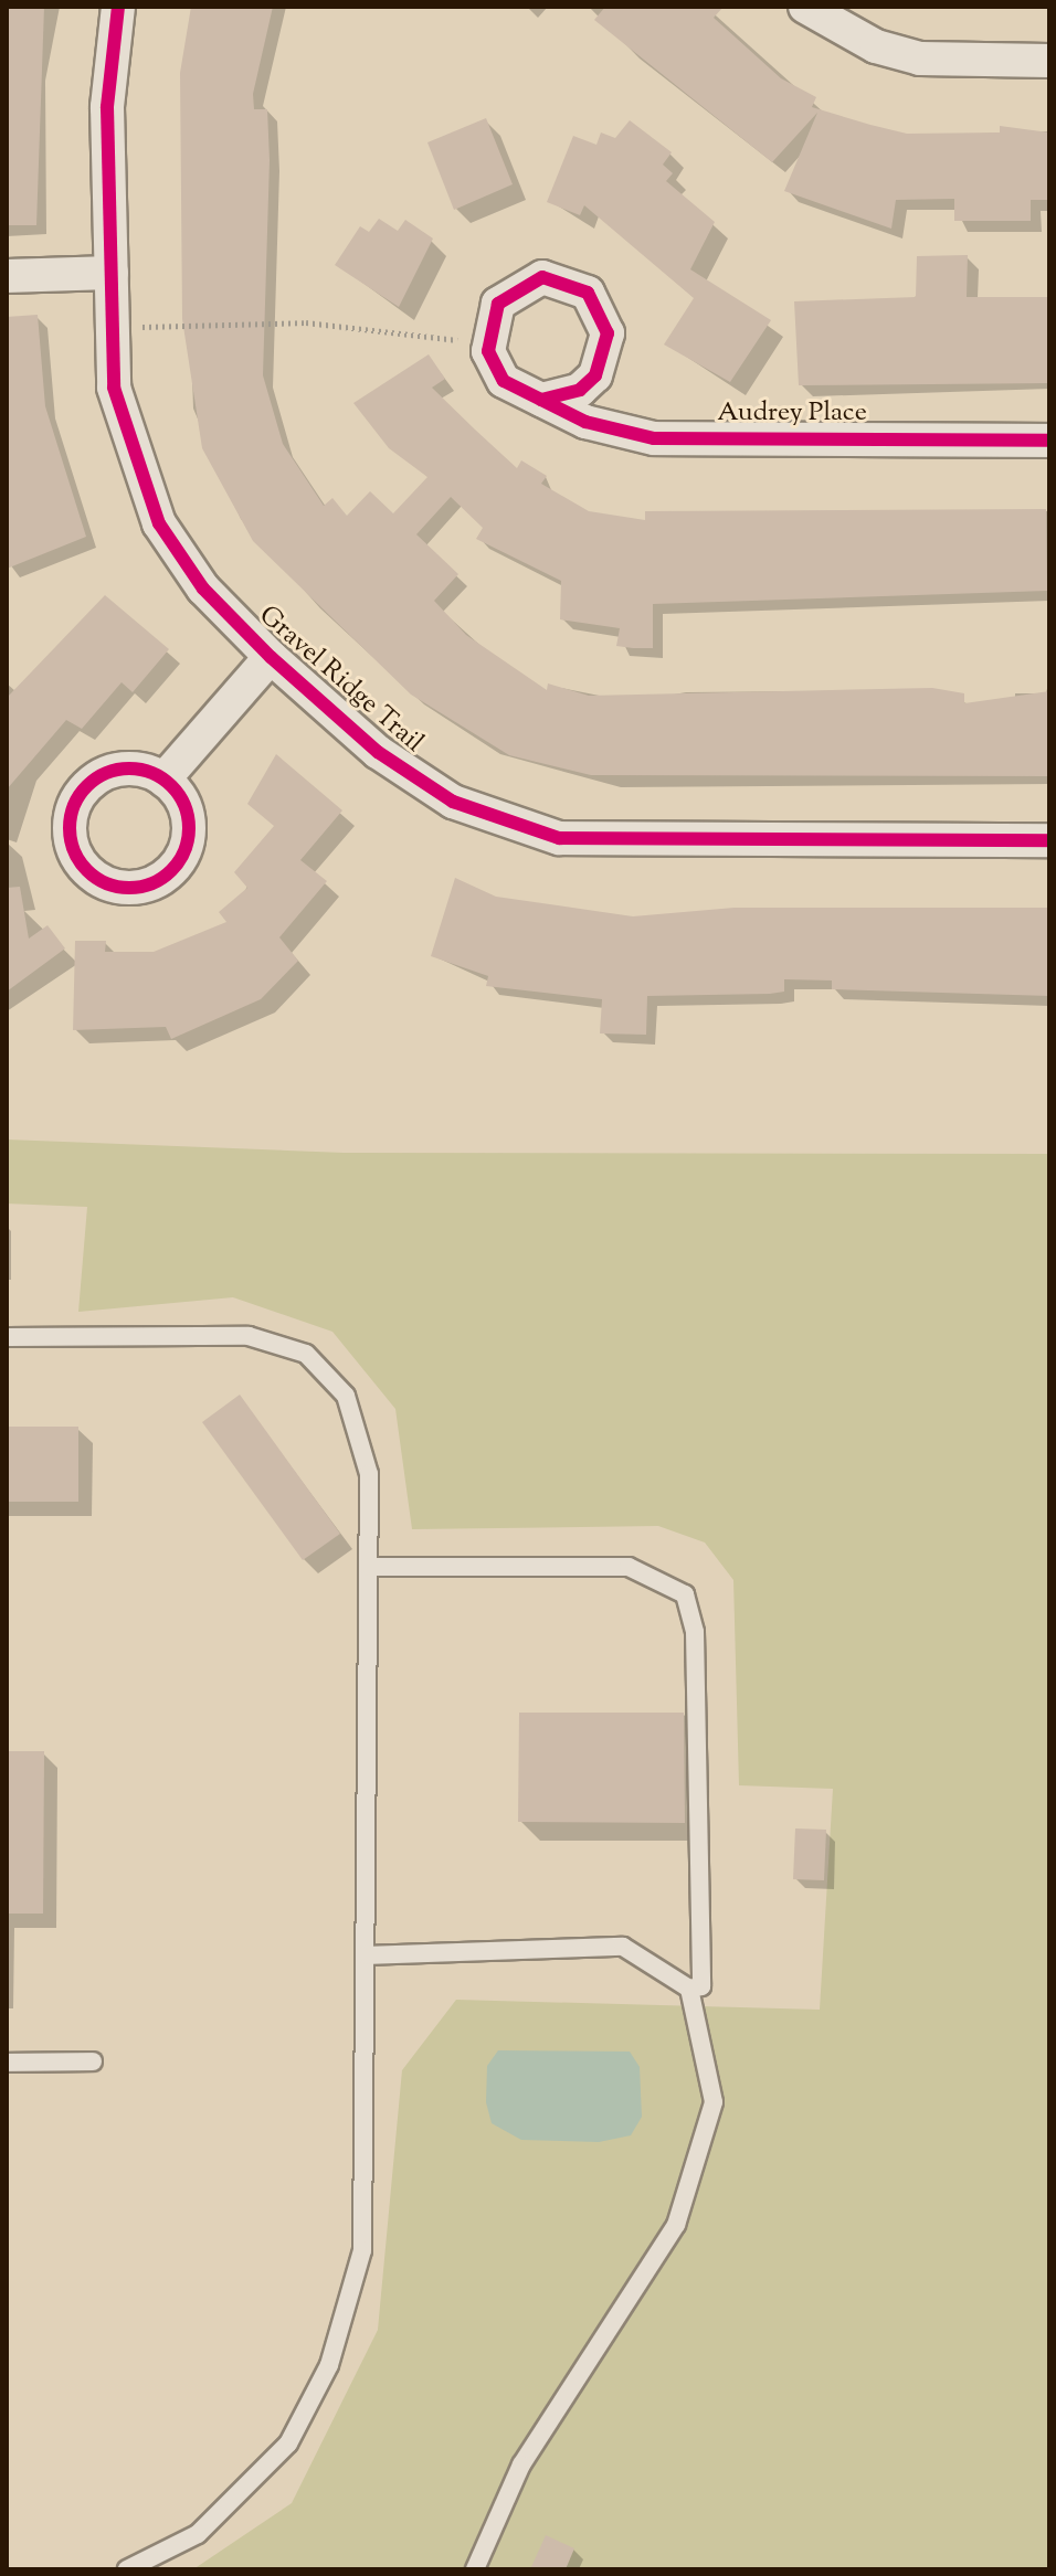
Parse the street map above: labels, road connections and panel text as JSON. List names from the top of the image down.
{
  "streets": {
    "street": ["Audrey Place", "Gravel Ridge Trail"]
  }
}
